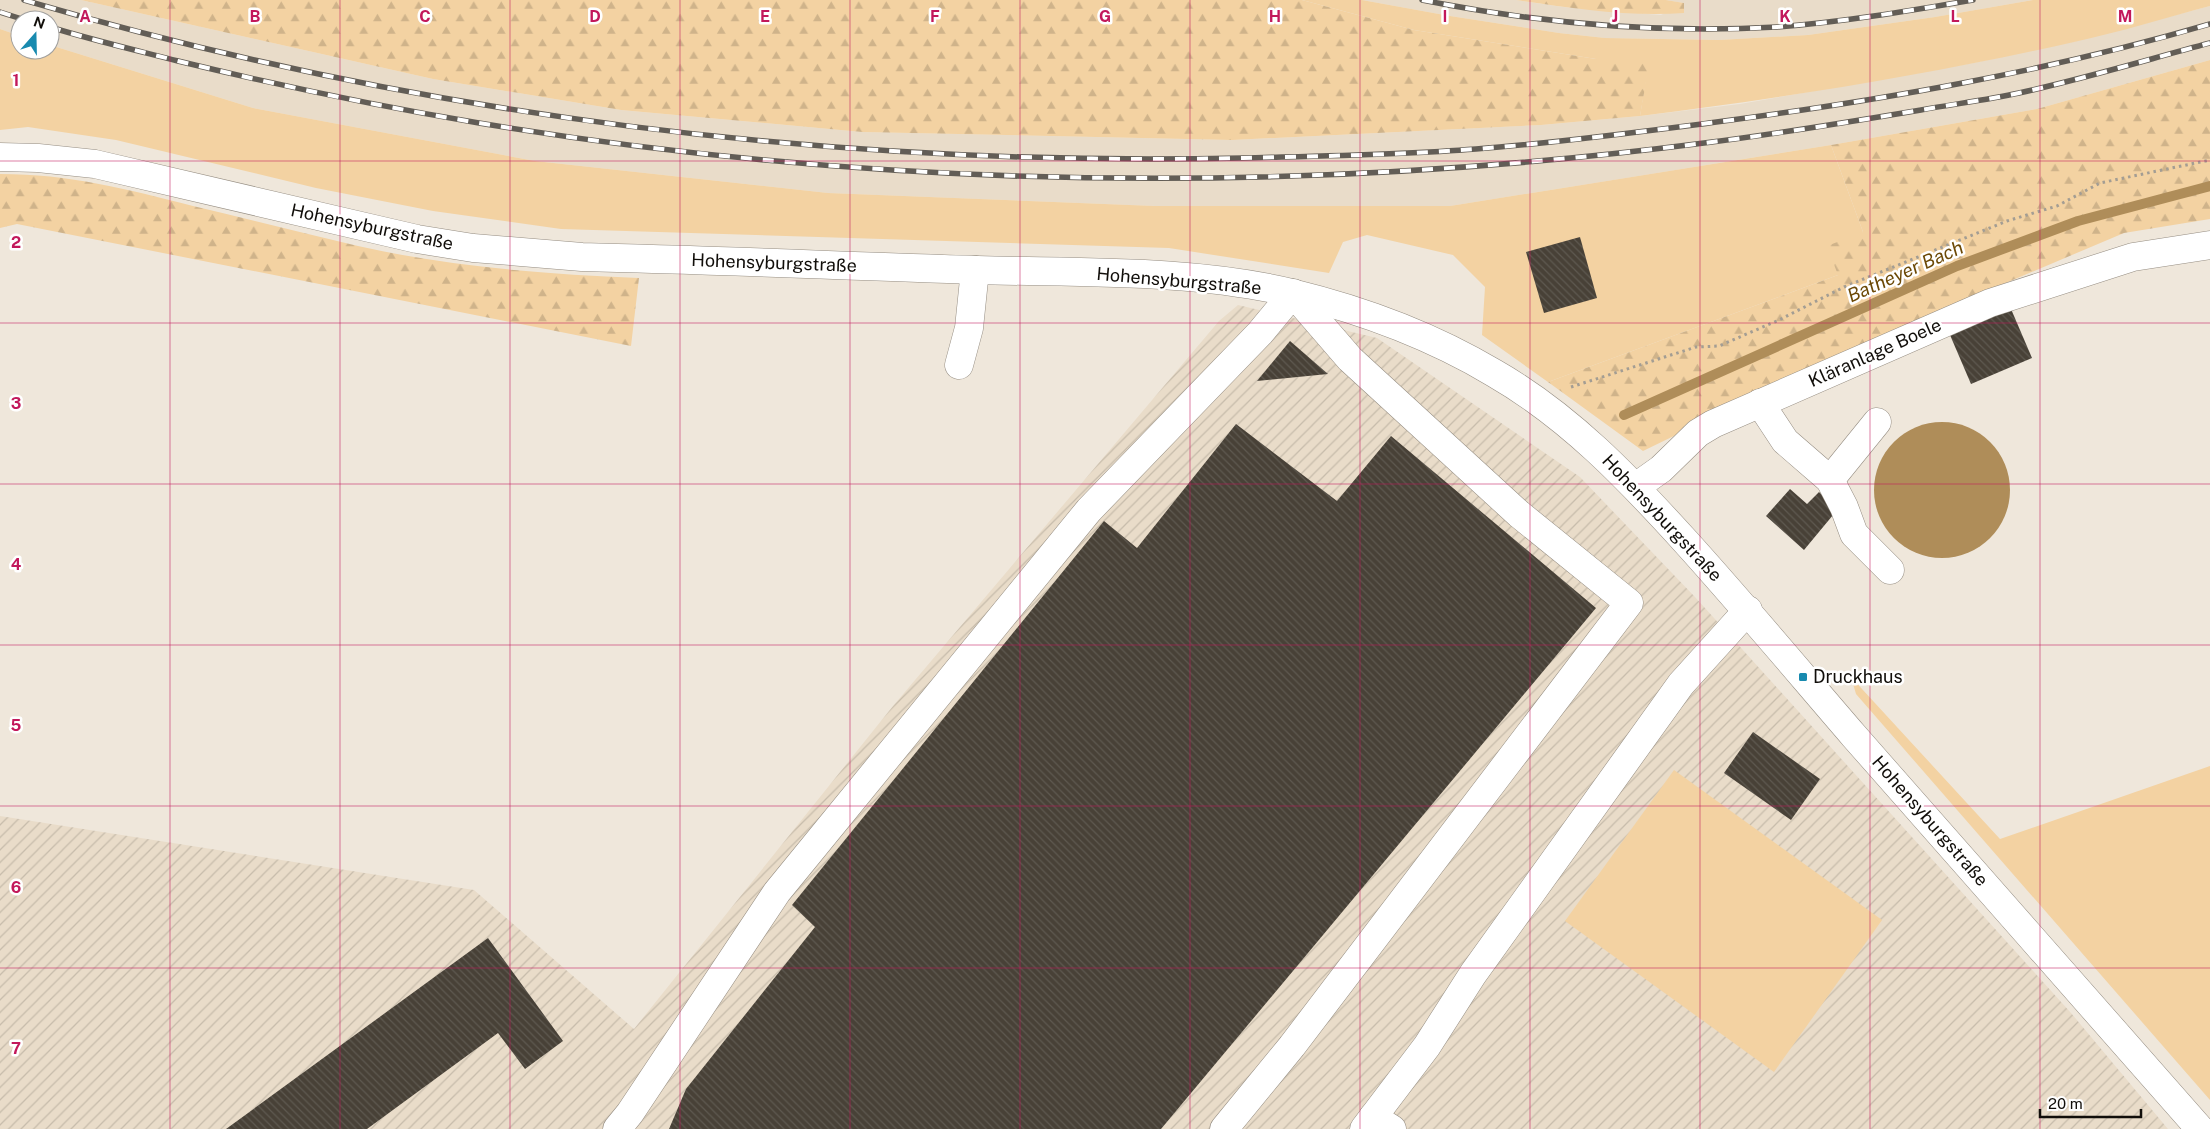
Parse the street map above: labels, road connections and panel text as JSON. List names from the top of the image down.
{
  "streets": {
    "street": ["Hohensyburgstraße", "Kläranlage Boele"]
  },
  "crossings": [
    ["Hohensyburgstraße", "Kläranlage Boele"]
  ],
  "water": ["Batheyer Bach"],
  "places": {
    "transit": ["Druckhaus"]
  },
  "scale_bar": "20 m",
  "north": "top",
  "grid": {
    "columns": [
      "A",
      "B",
      "C",
      "D",
      "E",
      "F",
      "G",
      "H",
      "I",
      "J",
      "K",
      "L",
      "M"
    ],
    "rows": [
      "1",
      "2",
      "3",
      "4",
      "5",
      "6",
      "7"
    ]
  }
}
